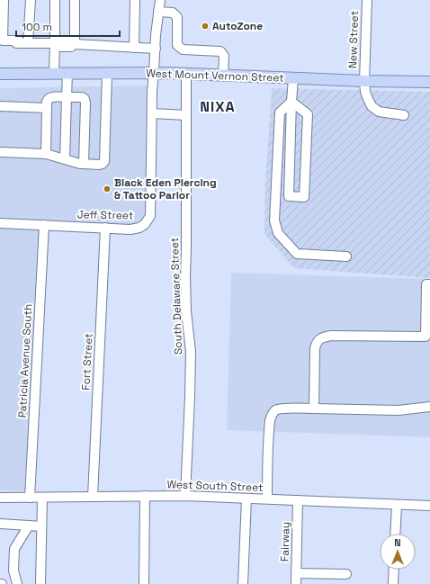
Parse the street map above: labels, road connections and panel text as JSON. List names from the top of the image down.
{
  "streets": {
    "main road": ["West Mount Vernon Street"],
    "street": [
      "New Street",
      "Jeff Street",
      "South Delaware Street",
      "Patricia Avenue South",
      "Fort Street",
      "West South Street",
      "Fairway"
    ]
  },
  "crossings": [
    ["New Street", "West Mount Vernon Street"],
    ["West Mount Vernon Street", "South Delaware Street"],
    ["Jeff Street", "Patricia Avenue South"],
    ["Jeff Street", "Fort Street"],
    ["South Delaware Street", "West South Street"],
    ["Patricia Avenue South", "West South Street"],
    ["Fort Street", "West South Street"],
    ["West South Street", "Fairway"]
  ],
  "districts": ["NIXA"],
  "places": ["AutoZone", "Black Eden Piercing & Tattoo Parlor"],
  "scale_bar": "100 m",
  "north": "top"
}
